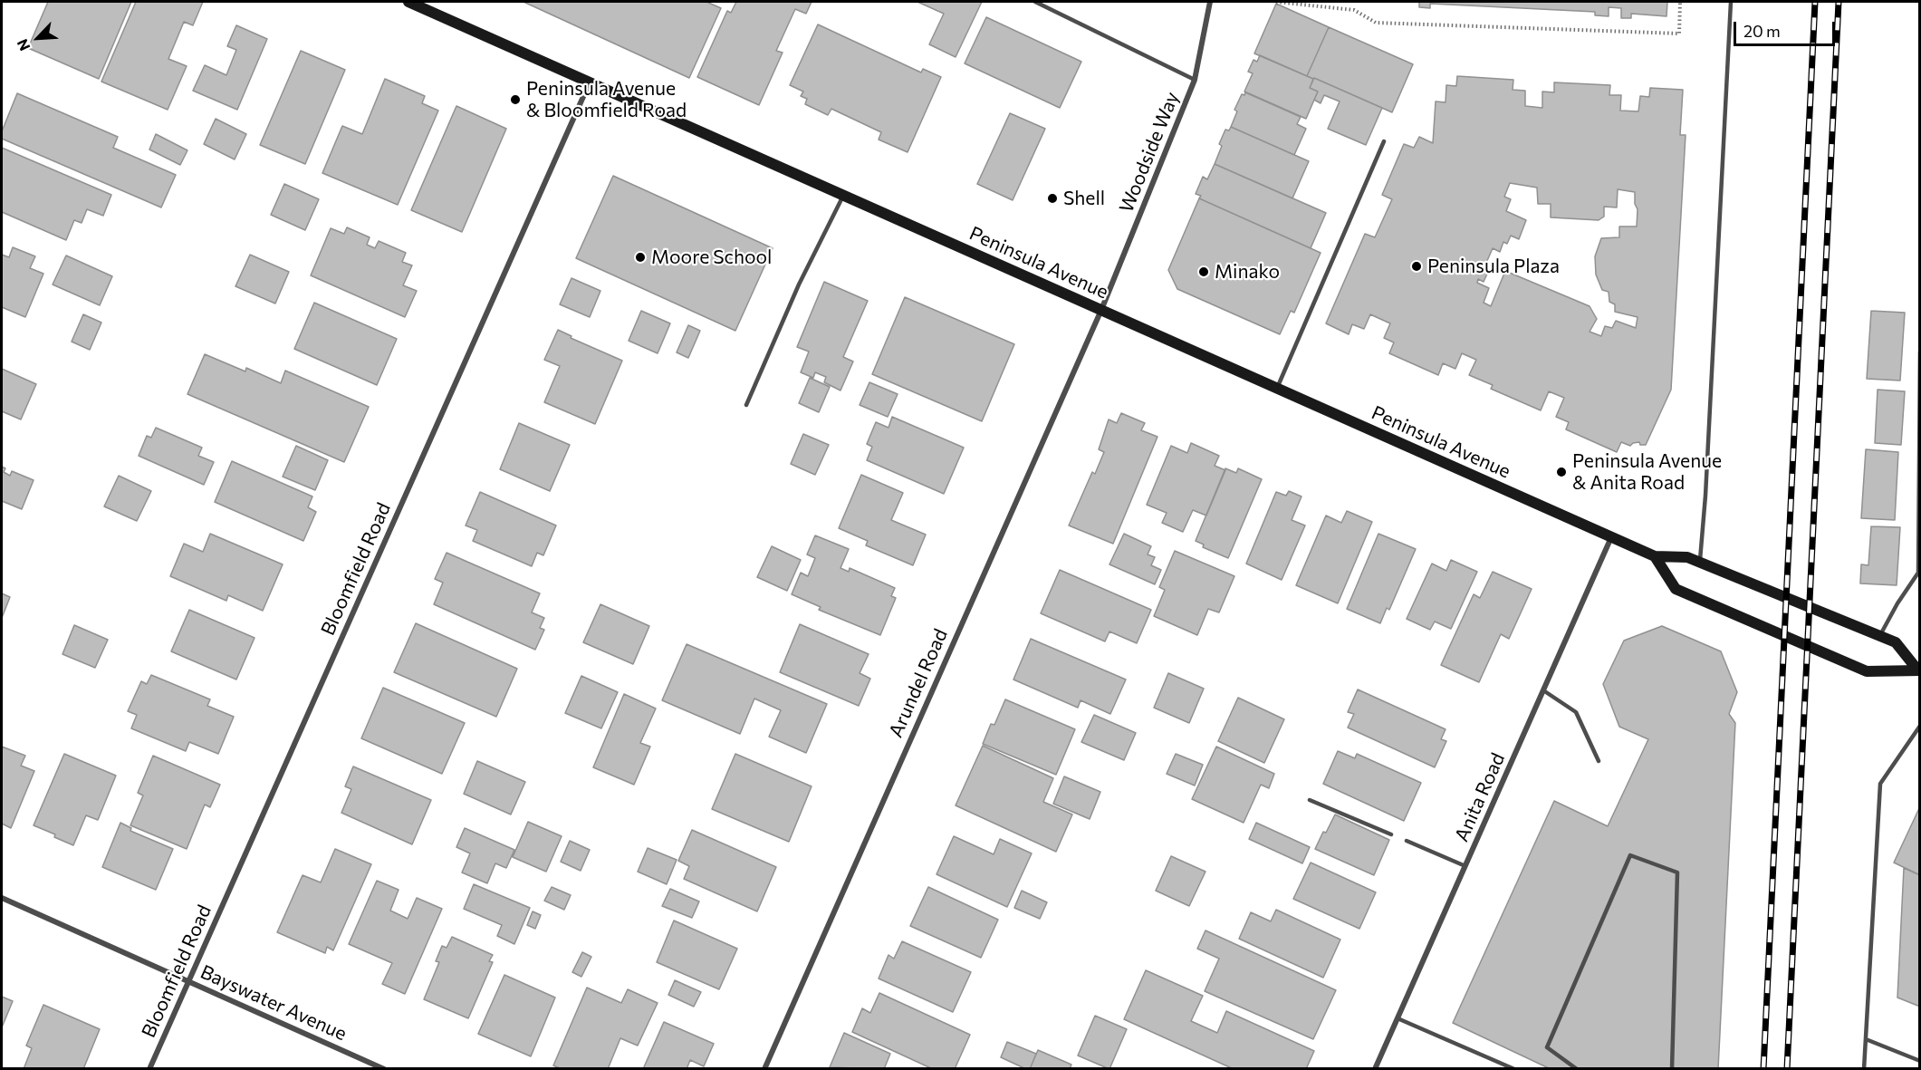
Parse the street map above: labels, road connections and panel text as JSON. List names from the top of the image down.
{
  "streets": {
    "main road": ["Peninsula Avenue"],
    "street": [
      "Woodside Way",
      "Bloomfield Road",
      "Arundel Road",
      "Anita Road",
      "Bayswater Avenue"
    ]
  },
  "crossings": [
    ["Woodside Way", "Peninsula Avenue"],
    ["Woodside Way", "Arundel Road"],
    ["Peninsula Avenue", "Bloomfield Road"],
    ["Peninsula Avenue", "Arundel Road"],
    ["Peninsula Avenue", "Anita Road"],
    ["Bloomfield Road", "Bayswater Avenue"]
  ],
  "places": [
    "Peninsula Avenue & Bloomfield Road",
    "Shell",
    "Moore School",
    "Peninsula Plaza",
    "Minako",
    "Peninsula Avenue & Anita Road"
  ],
  "scale_bar": "20 m",
  "north": "bottom left"
}
